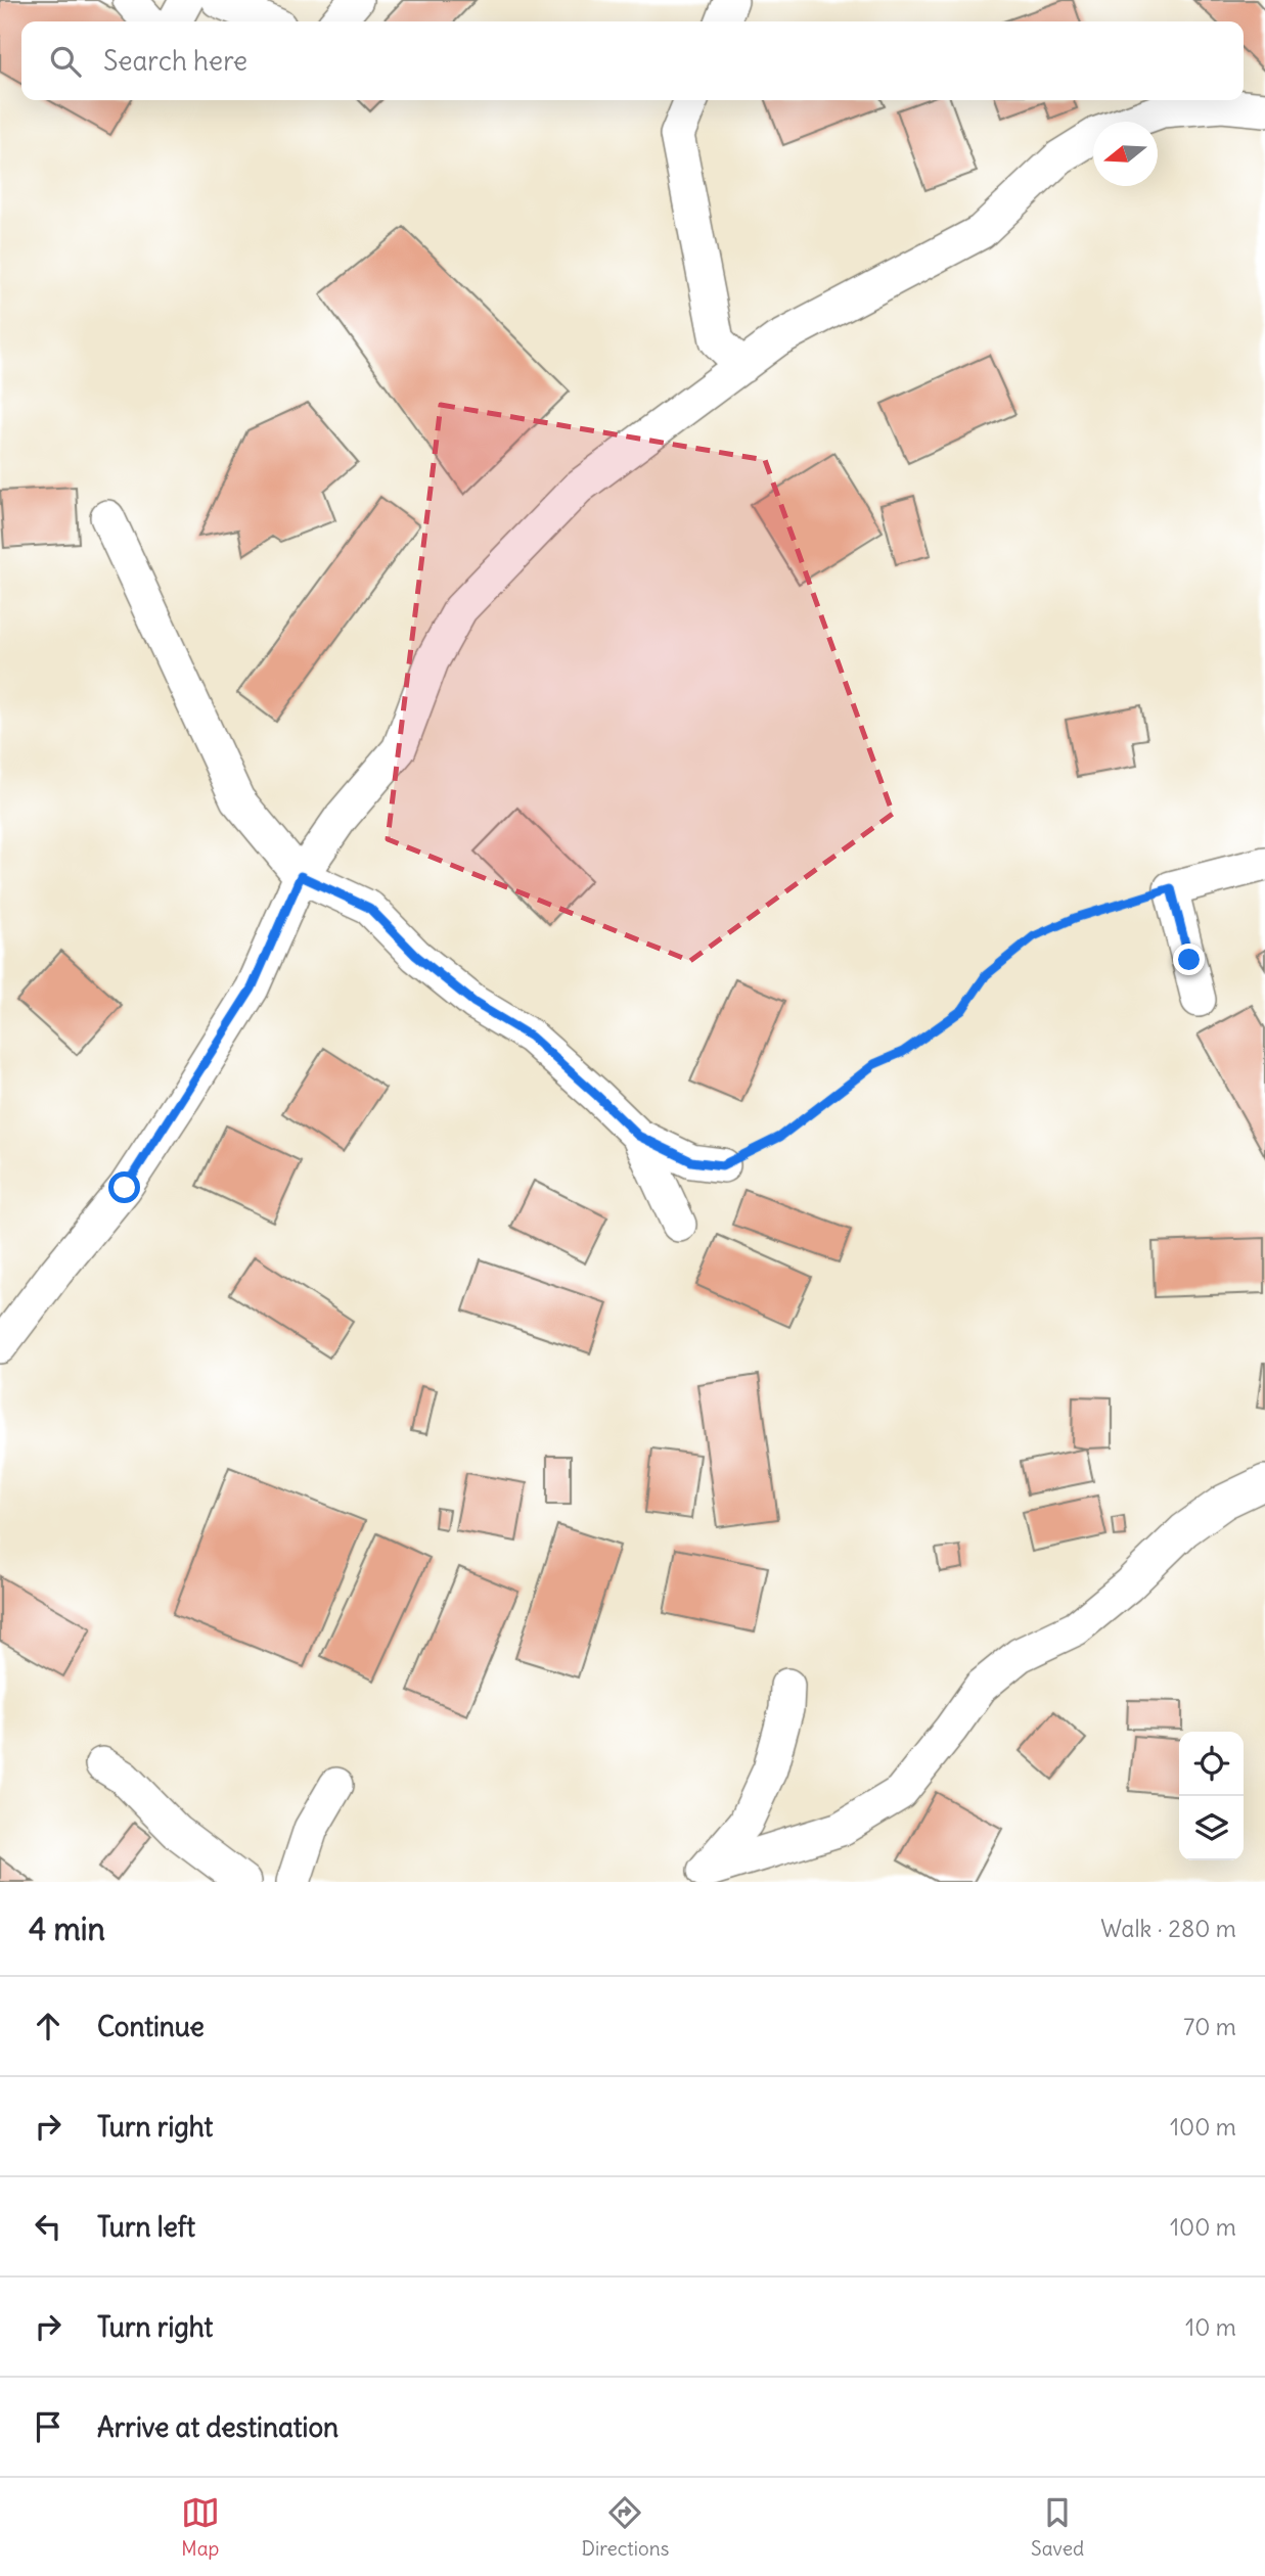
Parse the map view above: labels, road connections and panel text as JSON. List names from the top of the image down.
{
  "north": "left",
  "page": {
    "search": "Search here",
    "heading": ["4 min", "Walk · 280 m"],
    "list": [
      ["Continue", "70 m"],
      ["Turn right", "100 m"],
      ["Turn left", "100 m"],
      ["Turn right", "10 m"],
      "Arrive at destination"
    ],
    "nav": ["Map", "Directions", "Saved"]
  }
}
